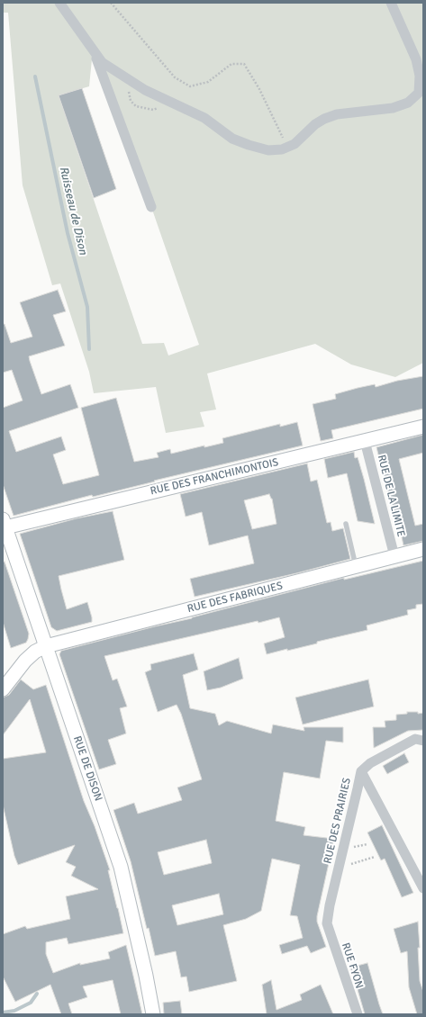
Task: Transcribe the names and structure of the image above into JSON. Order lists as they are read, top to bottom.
{
  "streets": {
    "street": [
      "RUE DES FRANCHIMONTOIS",
      "RUE DE LA LIMITE",
      "RUE DES FABRIQUES",
      "RUE DE DISON",
      "RUE DES PRAIRIES",
      "RUE FYON"
    ]
  },
  "crossings": [
    ["RUE DES FRANCHIMONTOIS", "RUE DE LA LIMITE"],
    ["RUE DES FRANCHIMONTOIS", "RUE DE DISON"],
    ["RUE DE LA LIMITE", "RUE DES FABRIQUES"],
    ["RUE DES FABRIQUES", "RUE DE DISON"],
    ["RUE DES PRAIRIES", "RUE FYON"]
  ],
  "water": ["Ruisseau de Dison"]
}
